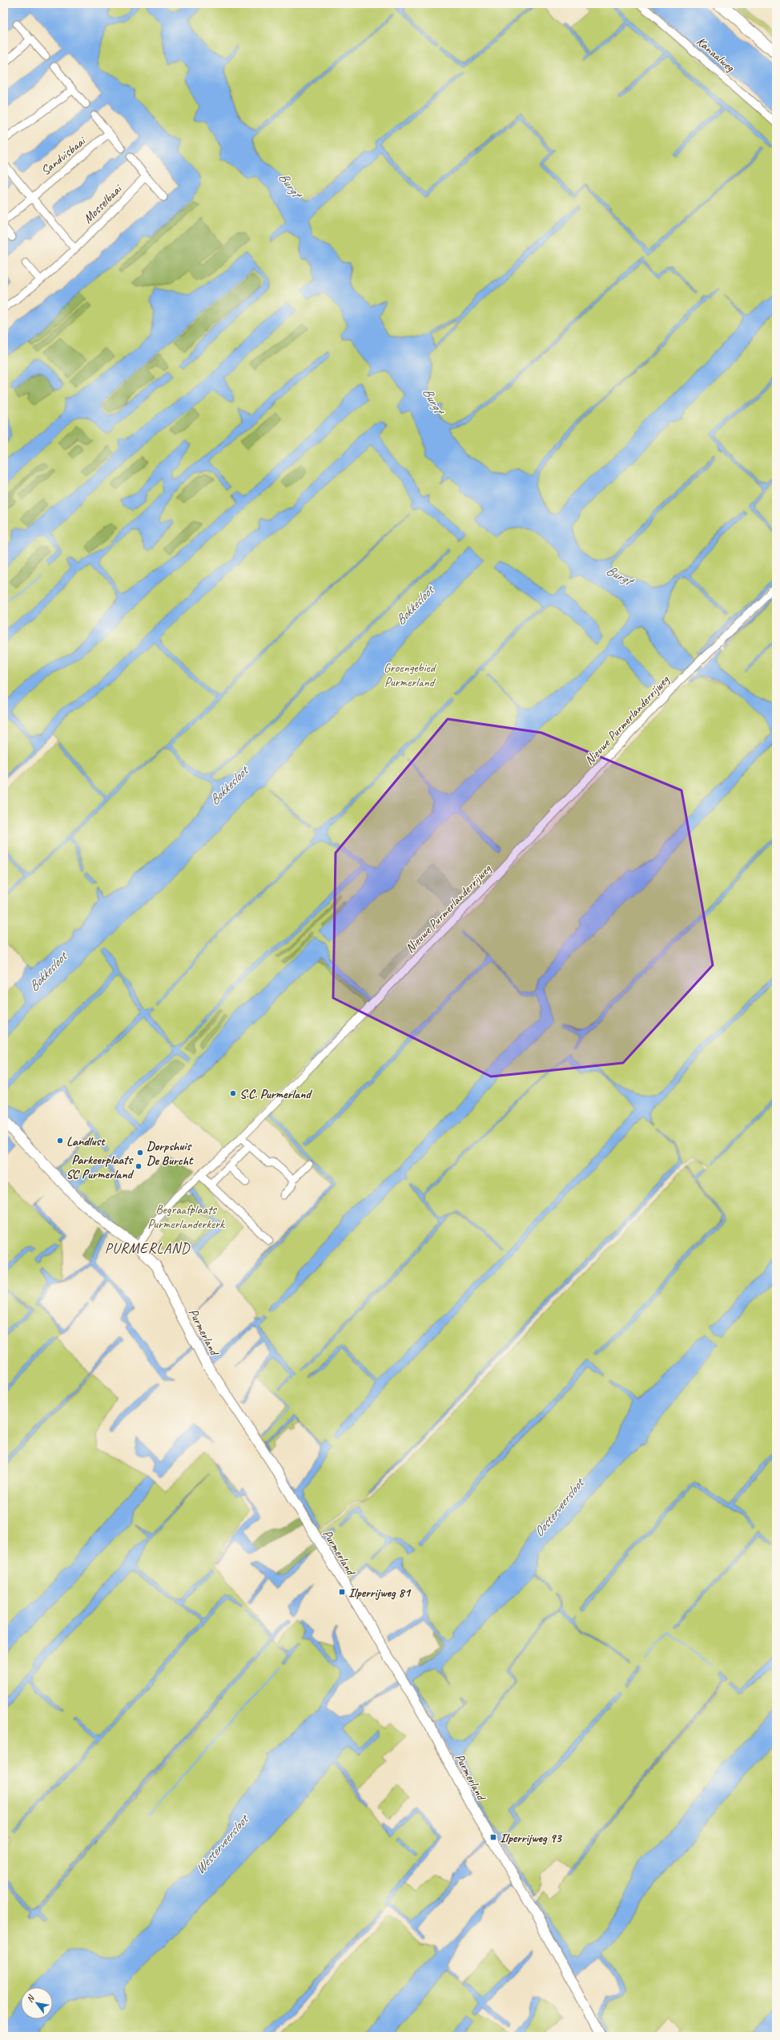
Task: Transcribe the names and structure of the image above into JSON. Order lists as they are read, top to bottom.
{
  "streets": {
    "street": [
      "Kanaalweg",
      "Sandvisbaai",
      "Mosselbaai",
      "Nieuwe Purmerlanderrijweg",
      "Purmerland"
    ]
  },
  "crossings": [
    ["Nieuwe Purmerlanderrijweg", "Purmerland"]
  ],
  "districts": ["PURMERLAND"],
  "water": [
    "Burgt",
    "Bokkesloot",
    "Oosterveersloot",
    "Westerveersloot"
  ],
  "parks": ["Groengebied Purmerland", "Begraafplaats Purmerlanderkerk"],
  "places": {
    "other": [
      "S.C. Purmerland",
      "Landlust",
      "Dorpshuis De Burcht",
      "Parkeerplaats SC Purmerland"
    ],
    "transit": ["Ilperrijweg 81", "Ilperrijweg 93"]
  },
  "north": "top left"
}
